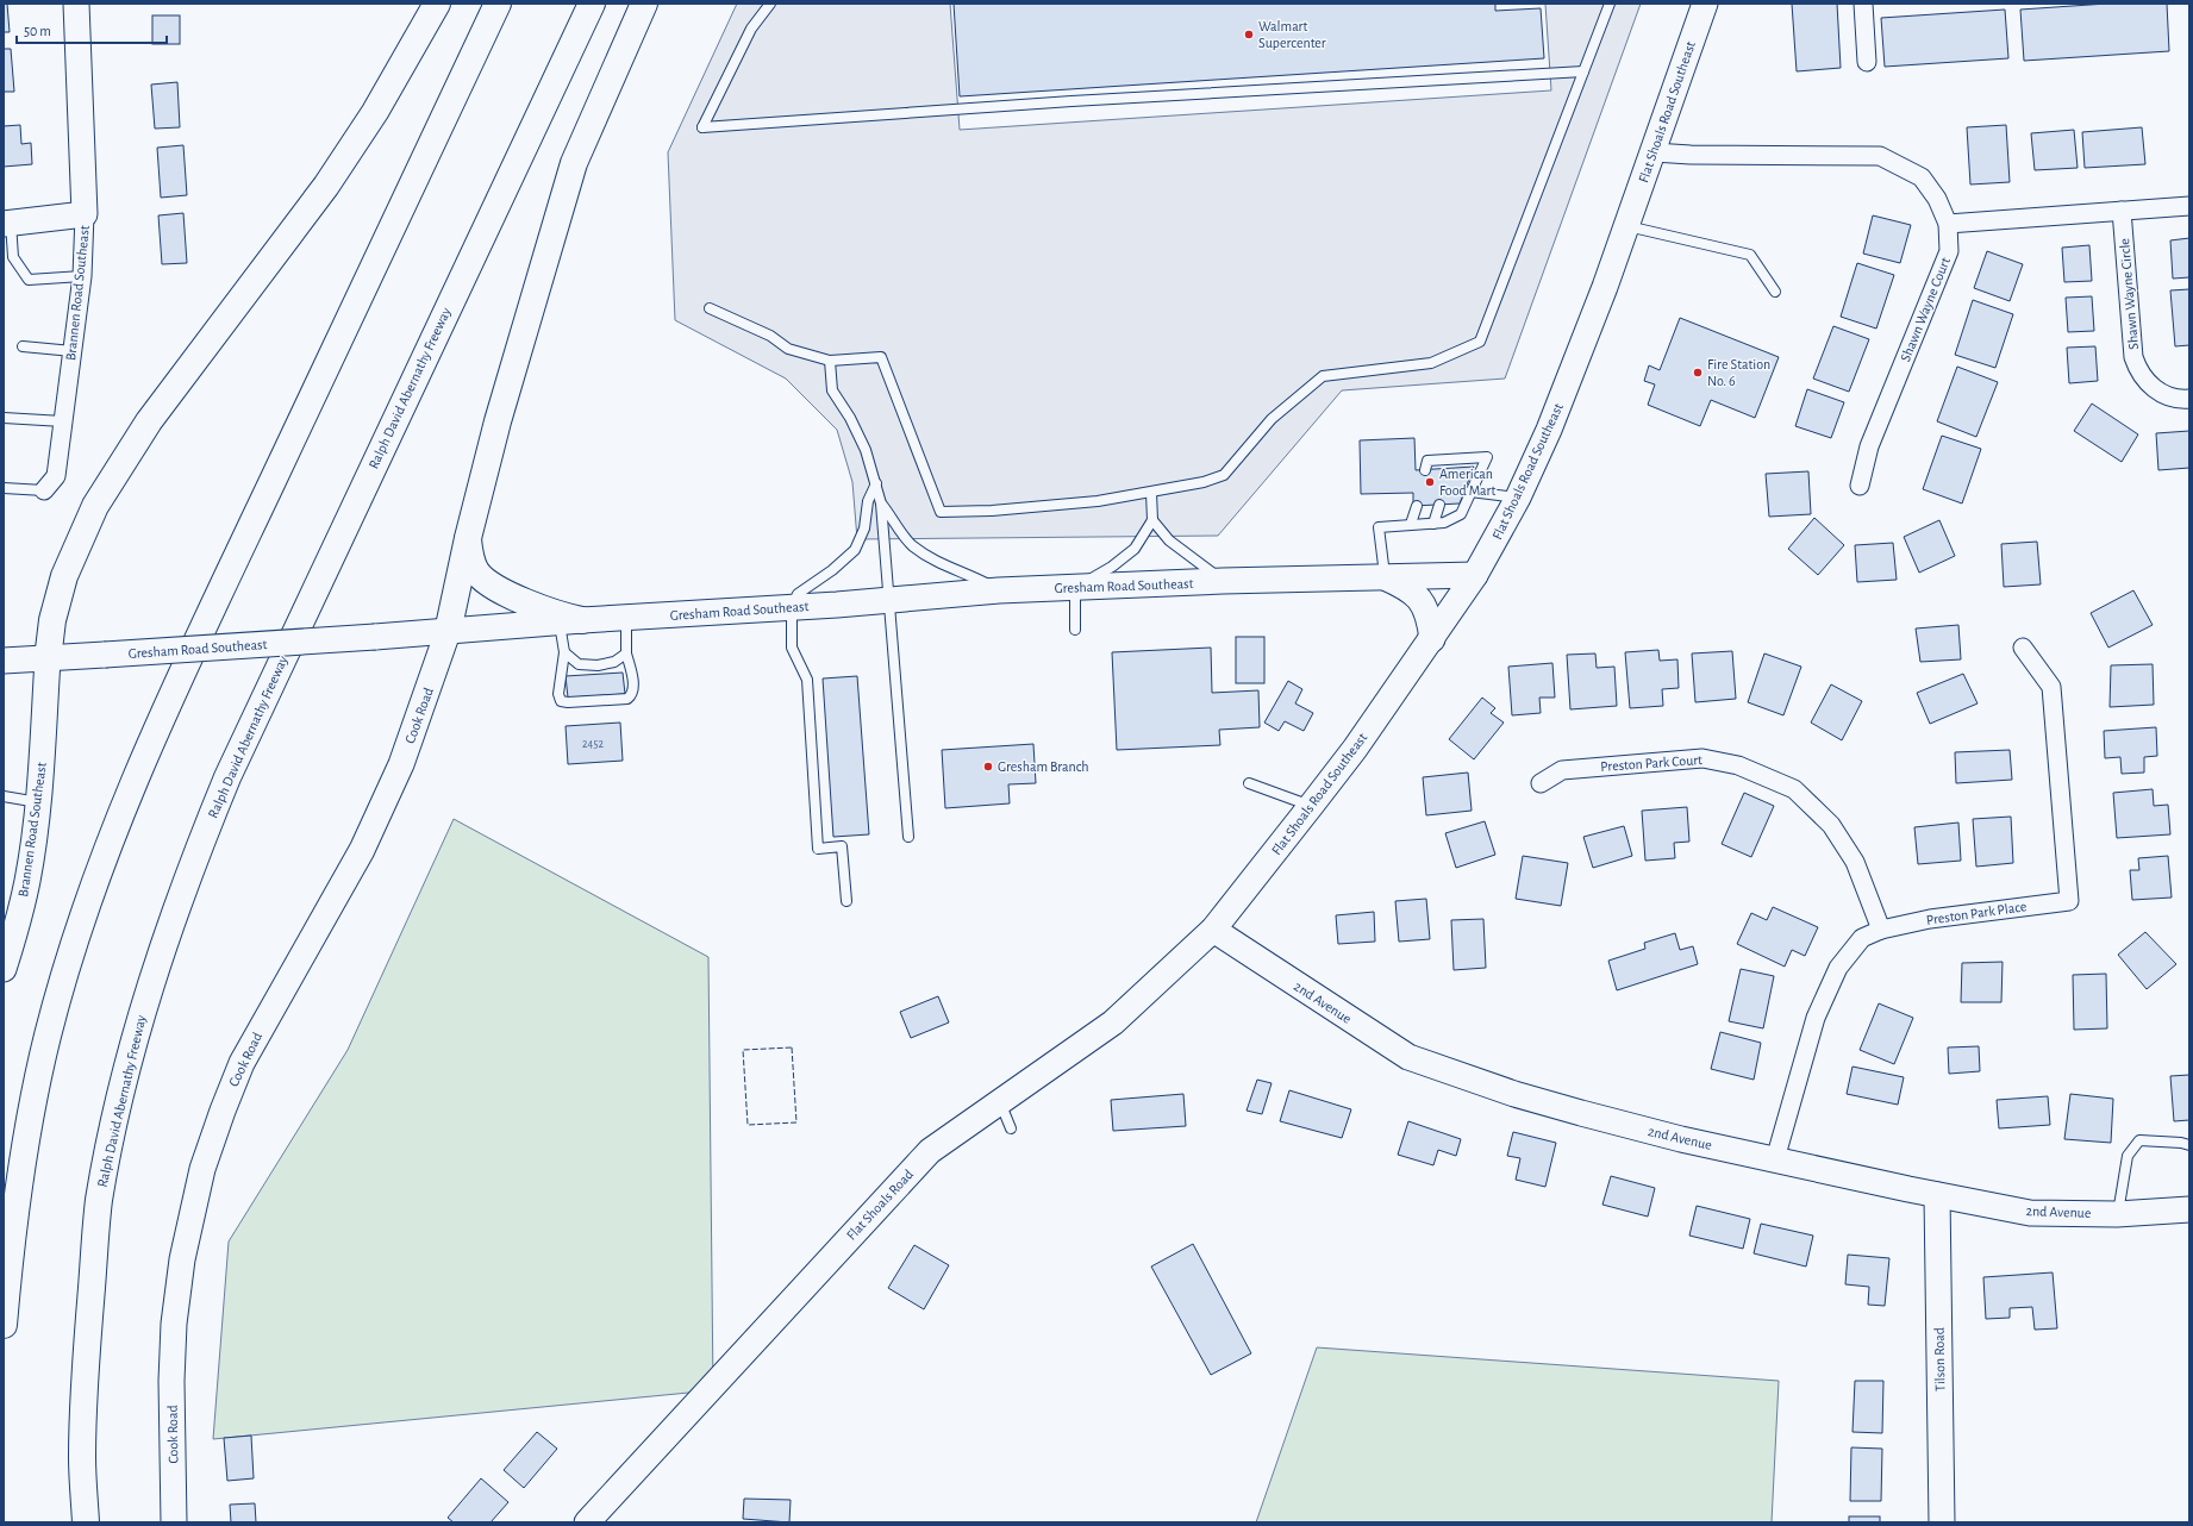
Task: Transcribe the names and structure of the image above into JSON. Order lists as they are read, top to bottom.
{
  "streets": {
    "highway": ["Ralph David Abernathy Freeway"],
    "street": [
      "Flat Shoals Road Southeast",
      "Brannen Road Southeast",
      "Shawn Wayne Circle",
      "Shawn Wayne Court",
      "Gresham Road Southeast",
      "Cook Road",
      "Preston Park Court",
      "Preston Park Place",
      "2nd Avenue",
      "Flat Shoals Road",
      "Tilson Road"
    ]
  },
  "crossings": [
    ["Flat Shoals Road Southeast", "Shawn Wayne Court"],
    ["Flat Shoals Road Southeast", "Gresham Road Southeast"],
    ["Flat Shoals Road Southeast", "2nd Avenue"],
    ["Flat Shoals Road Southeast", "Flat Shoals Road"],
    ["Brannen Road Southeast", "Gresham Road Southeast"],
    ["Gresham Road Southeast", "Cook Road"],
    ["Preston Park Court", "Preston Park Place"],
    ["Preston Park Place", "2nd Avenue"],
    ["2nd Avenue", "Flat Shoals Road"],
    ["2nd Avenue", "Tilson Road"]
  ],
  "places": [
    "Walmart Supercenter",
    "Fire Station No. 6",
    "American Food Mart",
    "Gresham Branch"
  ],
  "house_numbers": ["2452"],
  "scale_bar": "50 m"
}
